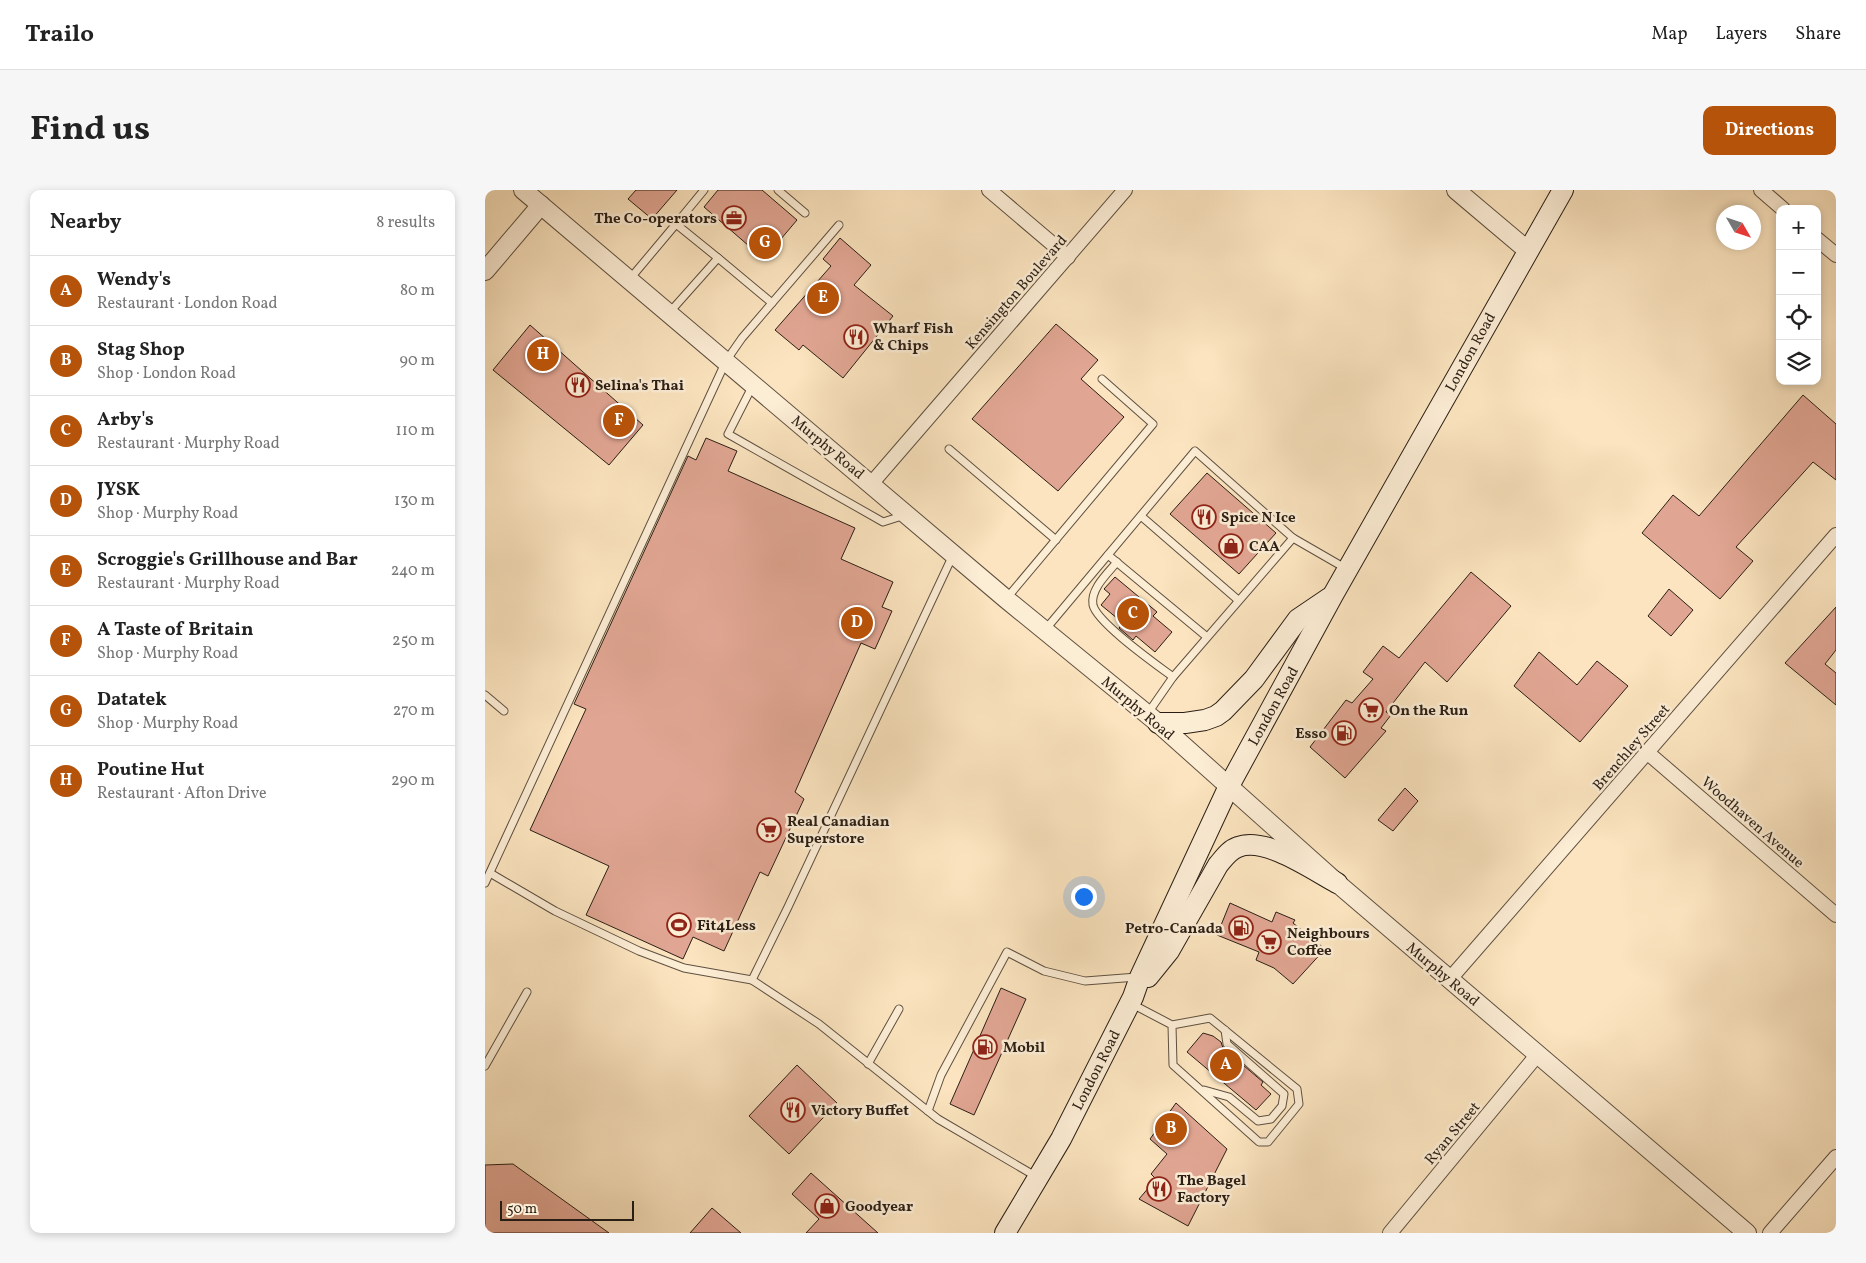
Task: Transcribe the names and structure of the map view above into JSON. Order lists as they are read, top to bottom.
{
  "streets": {
    "main road": ["London Road"],
    "street": [
      "Kensington Boulevard",
      "Murphy Road",
      "Brenchley Street",
      "Woodhaven Avenue",
      "Ryan Street"
    ]
  },
  "crossings": [
    ["Kensington Boulevard", "Murphy Road"],
    ["London Road", "Murphy Road"],
    ["Murphy Road", "Brenchley Street"],
    ["Murphy Road", "Ryan Street"],
    ["Brenchley Street", "Woodhaven Avenue"]
  ],
  "places": {
    "office": ["The Co-operators"],
    "restaurant": [
      "Wharf Fish & Chips",
      "Selina's Thai",
      "Spice N Ice",
      "Victory Buffet",
      "The Bagel Factory"
    ],
    "shop": ["CAA", "Goodyear"],
    "supermarket": ["On the Run", "Real Canadian Superstore", "Neighbours Coffee"],
    "fuel station": ["Esso", "Petro-Canada", "Mobil"],
    "sports": ["Fit4Less"]
  },
  "scale_bar": "50 m",
  "north": "bottom right",
  "page": {
    "header": "Trailo",
    "nav": ["Map", "Layers", "Share"],
    "title": "Find us",
    "buttons": "Directions",
    "heading": ["Nearby", "8 results"],
    "map_buttons": ["+", "−"],
    "pins": [
      "G",
      "E",
      "H",
      "F",
      "C",
      "D",
      "A",
      "B"
    ],
    "list": [
      {
        "mark": "A",
        "name": "Wendy's",
        "note": "Restaurant · London Road",
        "value": "80 m"
      },
      {
        "mark": "B",
        "name": "Stag Shop",
        "note": "Shop · London Road",
        "value": "90 m"
      },
      {
        "mark": "C",
        "name": "Arby's",
        "note": "Restaurant · Murphy Road",
        "value": "110 m"
      },
      {
        "mark": "D",
        "name": "JYSK",
        "note": "Shop · Murphy Road",
        "value": "130 m"
      },
      {
        "mark": "E",
        "name": "Scroggie's Grillhouse and Bar",
        "note": "Restaurant · Murphy Road",
        "value": "240 m"
      },
      {
        "mark": "F",
        "name": "A Taste of Britain",
        "note": "Shop · Murphy Road",
        "value": "250 m"
      },
      {
        "mark": "G",
        "name": "Datatek",
        "note": "Shop · Murphy Road",
        "value": "270 m"
      },
      {
        "mark": "H",
        "name": "Poutine Hut",
        "note": "Restaurant · Afton Drive",
        "value": "290 m"
      }
    ],
    "scale": "50 m"
  }
}
